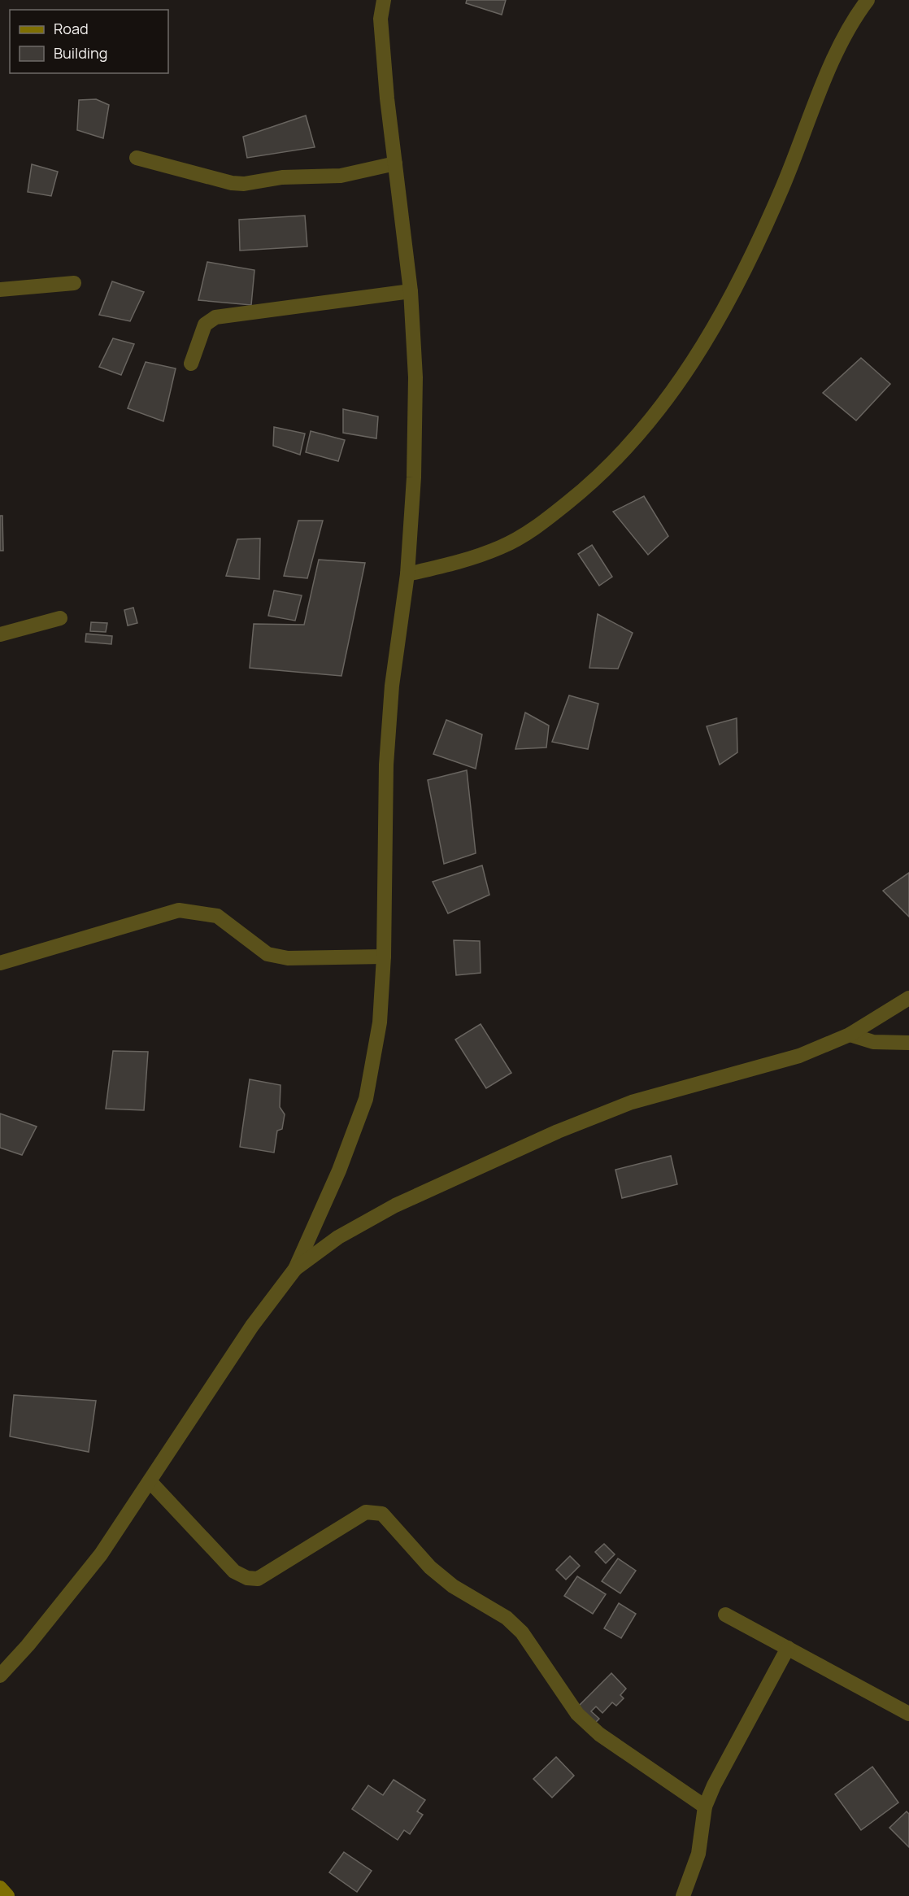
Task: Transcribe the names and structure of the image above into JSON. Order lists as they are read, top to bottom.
{
  "legend": ["Road", "Building"]
}
